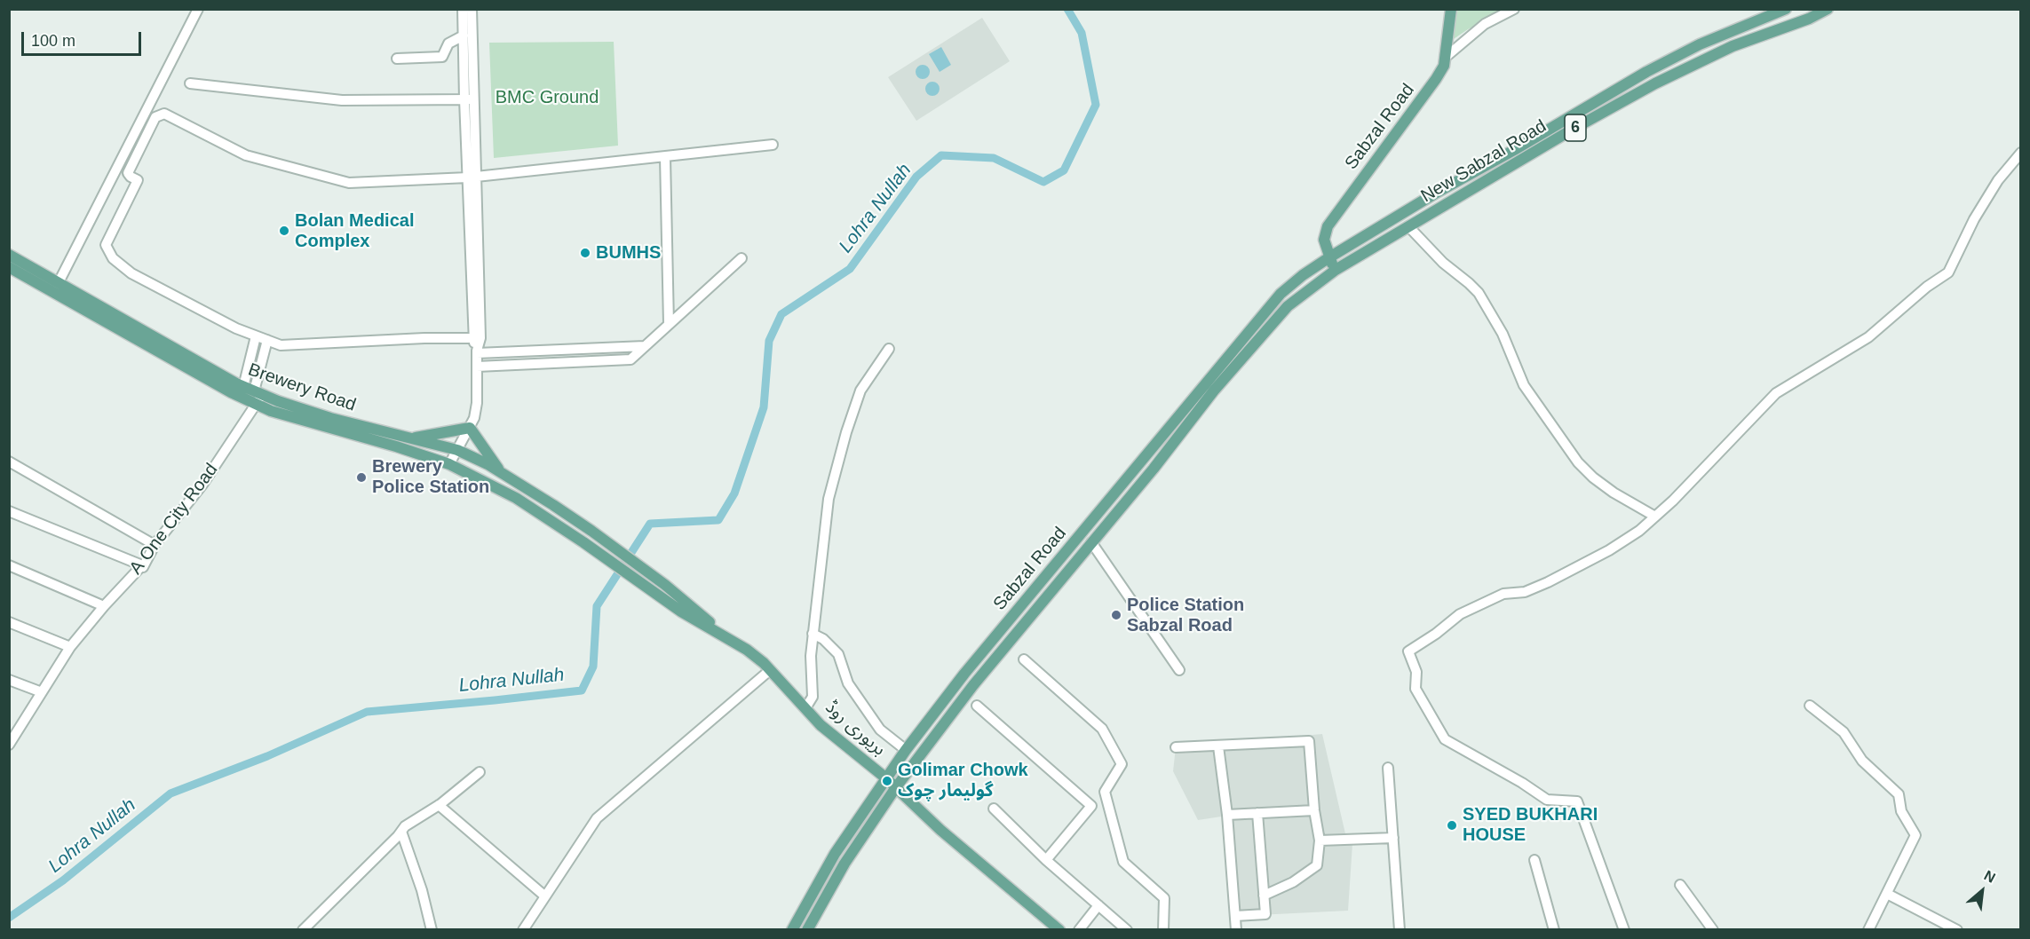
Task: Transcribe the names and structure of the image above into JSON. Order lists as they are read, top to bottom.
{
  "streets": {
    "main road": [
      "Sabzal Road",
      "6",
      "New Sabzal Road",
      "Brewery Road",
      "بریوری روڈ"
    ],
    "street": ["A One City Road"]
  },
  "crossings": [
    ["Sabzal Road", "New Sabzal Road"],
    ["Sabzal Road", "بریوری روڈ"],
    ["Brewery Road", "A One City Road"],
    ["Brewery Road", "بریوری روڈ"]
  ],
  "water": ["Lohra Nullah"],
  "parks": ["BMC Ground"],
  "places": [
    "Bolan Medical Complex",
    "BUMHS",
    "Brewery Police Station",
    "Police Station Sabzal Road",
    "Golimar Chowk گولیمار چوک",
    "SYED BUKHARI HOUSE"
  ],
  "scale_bar": "100 m",
  "north": "top right"
}
